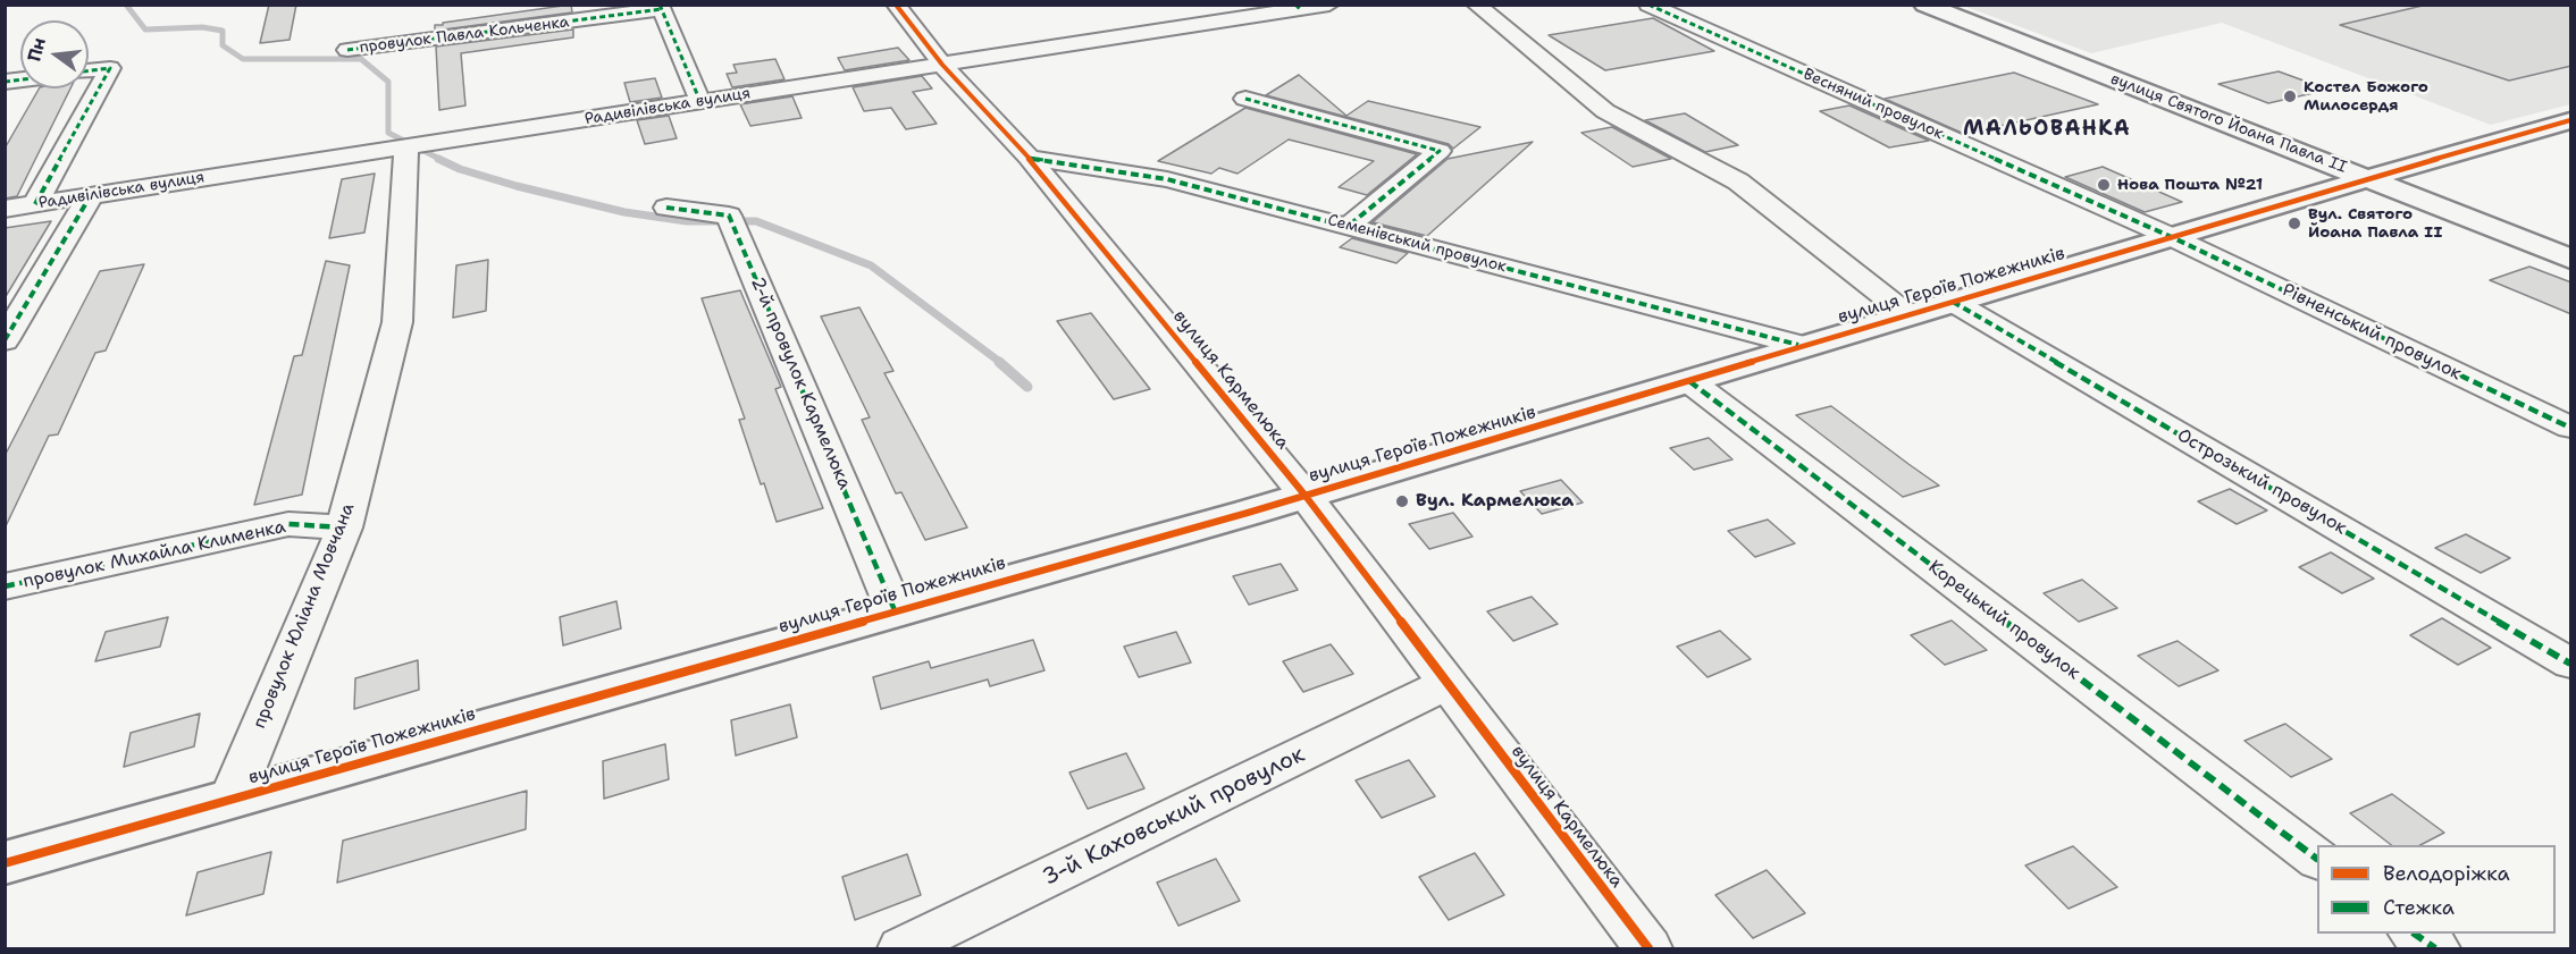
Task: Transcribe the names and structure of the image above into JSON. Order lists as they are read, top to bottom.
{
  "streets": {
    "street": [
      "провулок Павла Кольченка",
      "Весняний провулок",
      "Радивілівська вулиця",
      "вулиця Святого Йоана Павла II",
      "Семенівський провулок",
      "вулиця Героїв Пожежників",
      "Рівненський провулок",
      "вулиця Кармелюка",
      "2-й провулок Кармелюка",
      "Острозький провулок",
      "провулок Михайла Клименка",
      "провулок Юліана Мовчана",
      "Корецький провулок",
      "3-й Каховський провулок"
    ]
  },
  "crossings": [
    ["Весняний провулок", "вулиця Героїв Пожежників"],
    ["Весняний провулок", "Рівненський провулок"],
    ["Радивілівська вулиця", "вулиця Кармелюка"],
    ["Радивілівська вулиця", "провулок Юліана Мовчана"],
    ["вулиця Святого Йоана Павла II", "вулиця Героїв Пожежників"],
    ["Семенівський провулок", "вулиця Героїв Пожежників"],
    ["Семенівський провулок", "вулиця Кармелюка"],
    ["вулиця Героїв Пожежників", "Рівненський провулок"],
    ["вулиця Героїв Пожежників", "вулиця Кармелюка"],
    ["вулиця Героїв Пожежників", "2-й провулок Кармелюка"],
    ["вулиця Героїв Пожежників", "Острозький провулок"],
    ["вулиця Героїв Пожежників", "провулок Юліана Мовчана"],
    ["вулиця Героїв Пожежників", "Корецький провулок"],
    ["вулиця Кармелюка", "3-й Каховський провулок"],
    ["провулок Михайла Клименка", "провулок Юліана Мовчана"]
  ],
  "districts": ["МАЛЬОВАНКА"],
  "places": [
    "Костел Божого Милосердя",
    "Нова Пошта №21",
    "Вул. Святого Йоана Павла ІІ",
    "Вул. Кармелюка"
  ],
  "legend": ["Велодоріжка", "Стежка"],
  "north": "left"
}
